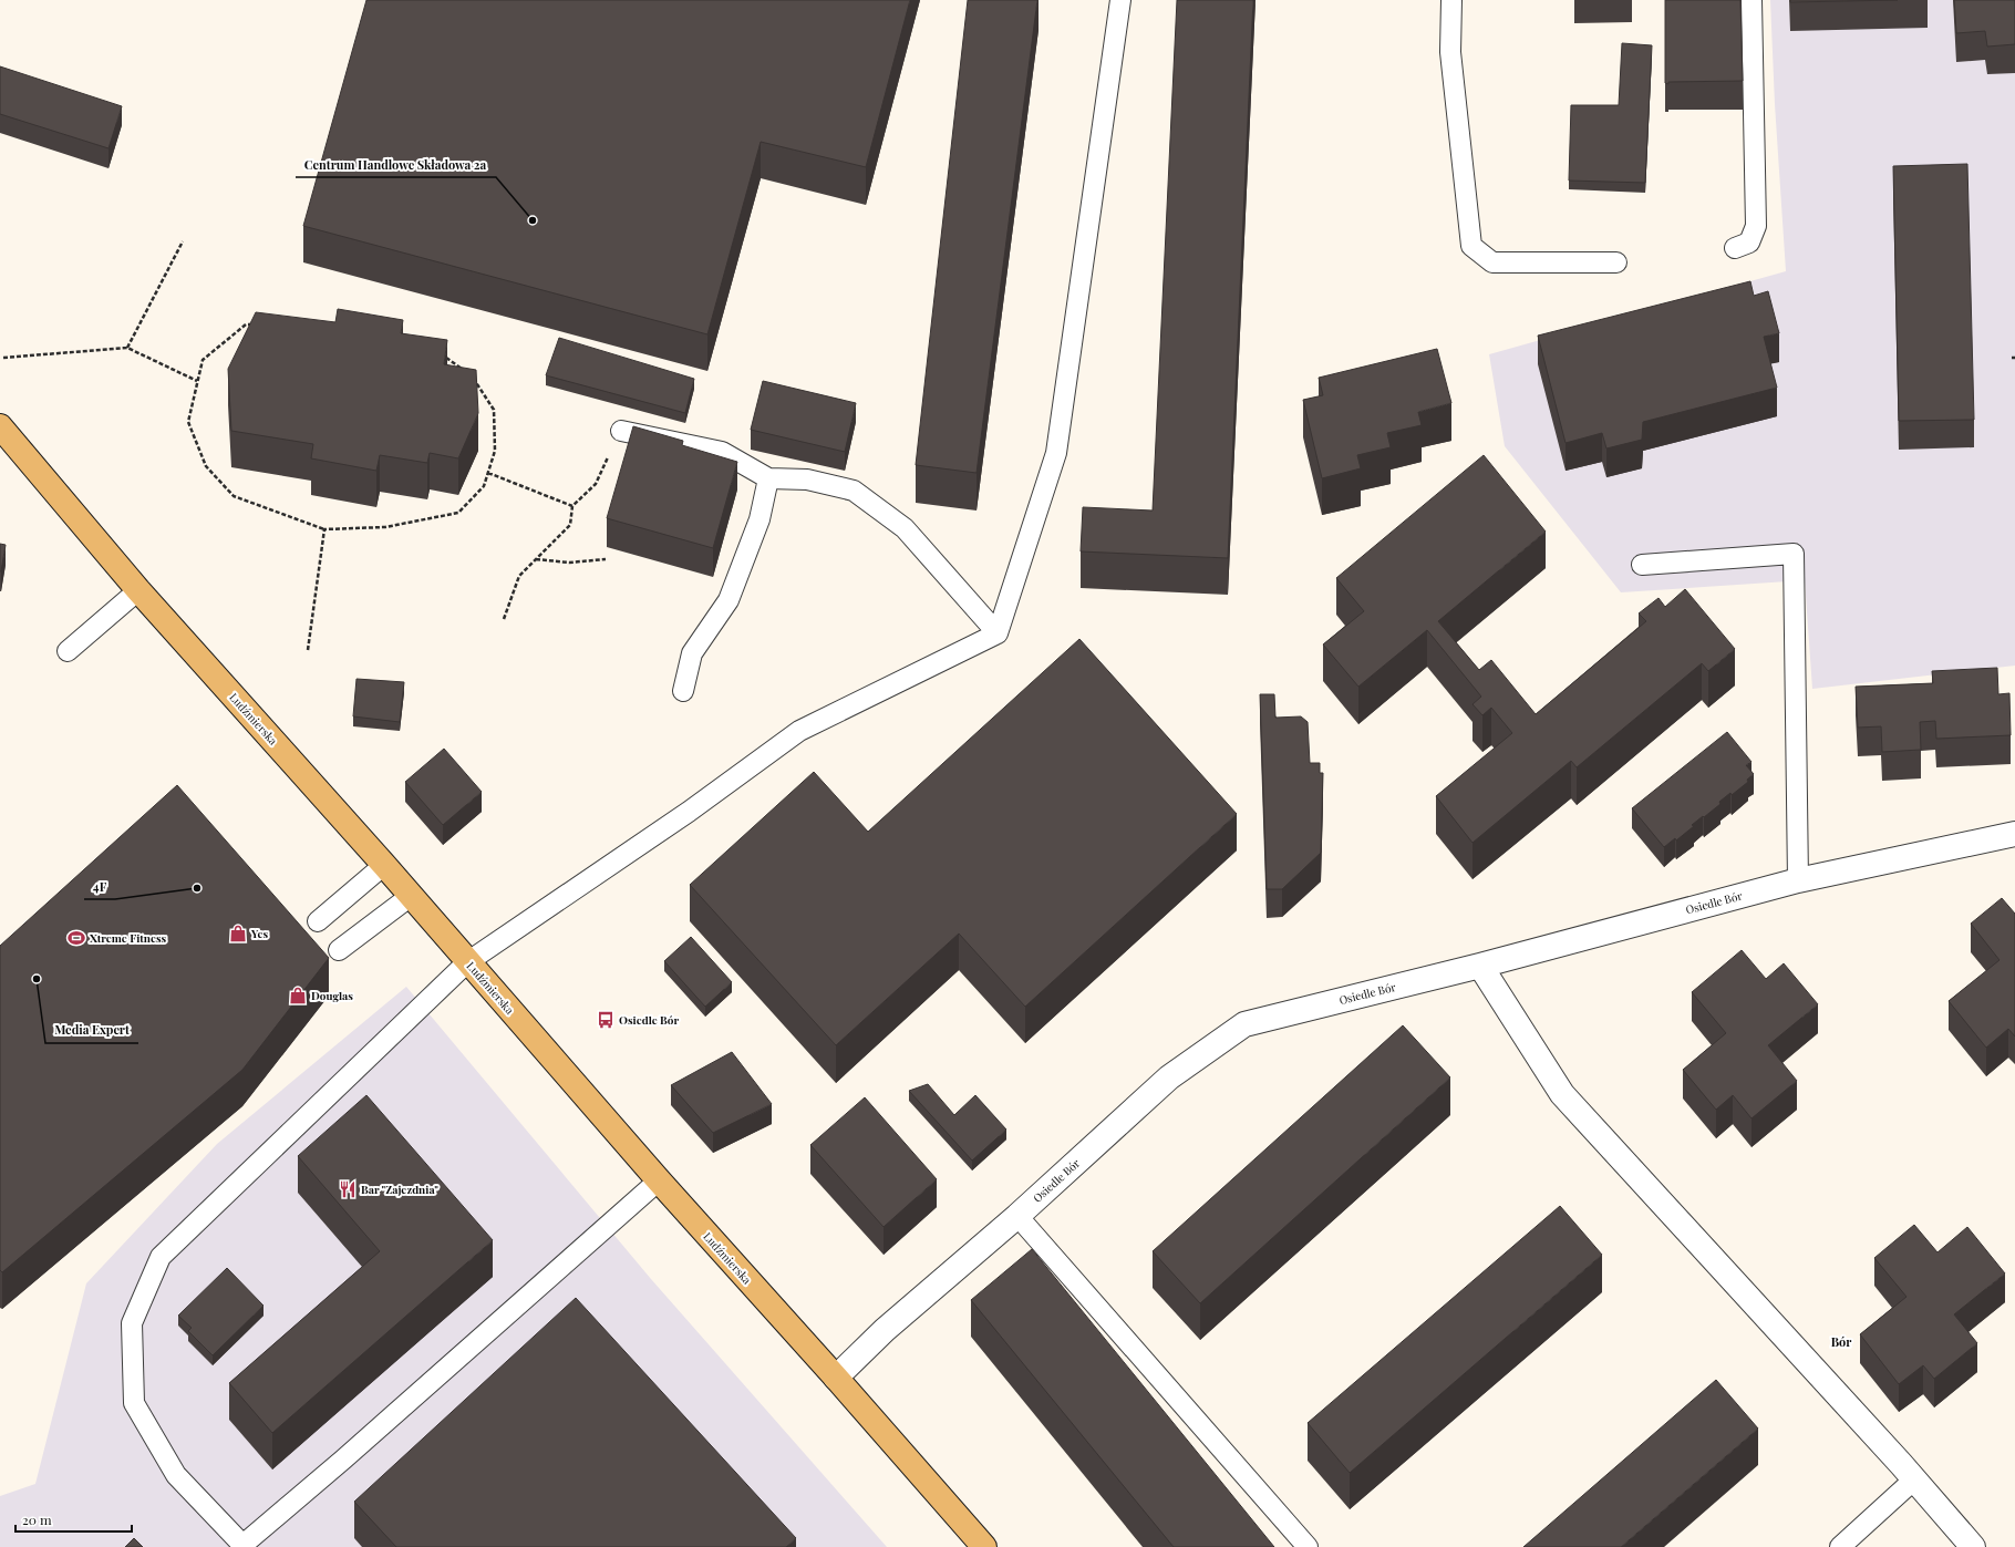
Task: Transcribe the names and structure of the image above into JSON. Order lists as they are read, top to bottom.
{
  "streets": {
    "main road": ["Ludźmierska"],
    "street": ["Osiedle Bór"]
  },
  "crossings": [
    ["Ludźmierska", "Osiedle Bór"]
  ],
  "districts": ["Bór"],
  "places": {
    "other": ["Centrum Handlowe Składowa 2a", "4F", "Media Expert"],
    "shop": ["Yes", "Douglas"],
    "sports": ["Xtreme Fitness"],
    "bus stop": ["Osiedle Bór"],
    "restaurant": ["Bar \"Zajezdnia\""]
  },
  "scale_bar": "20 m"
}
